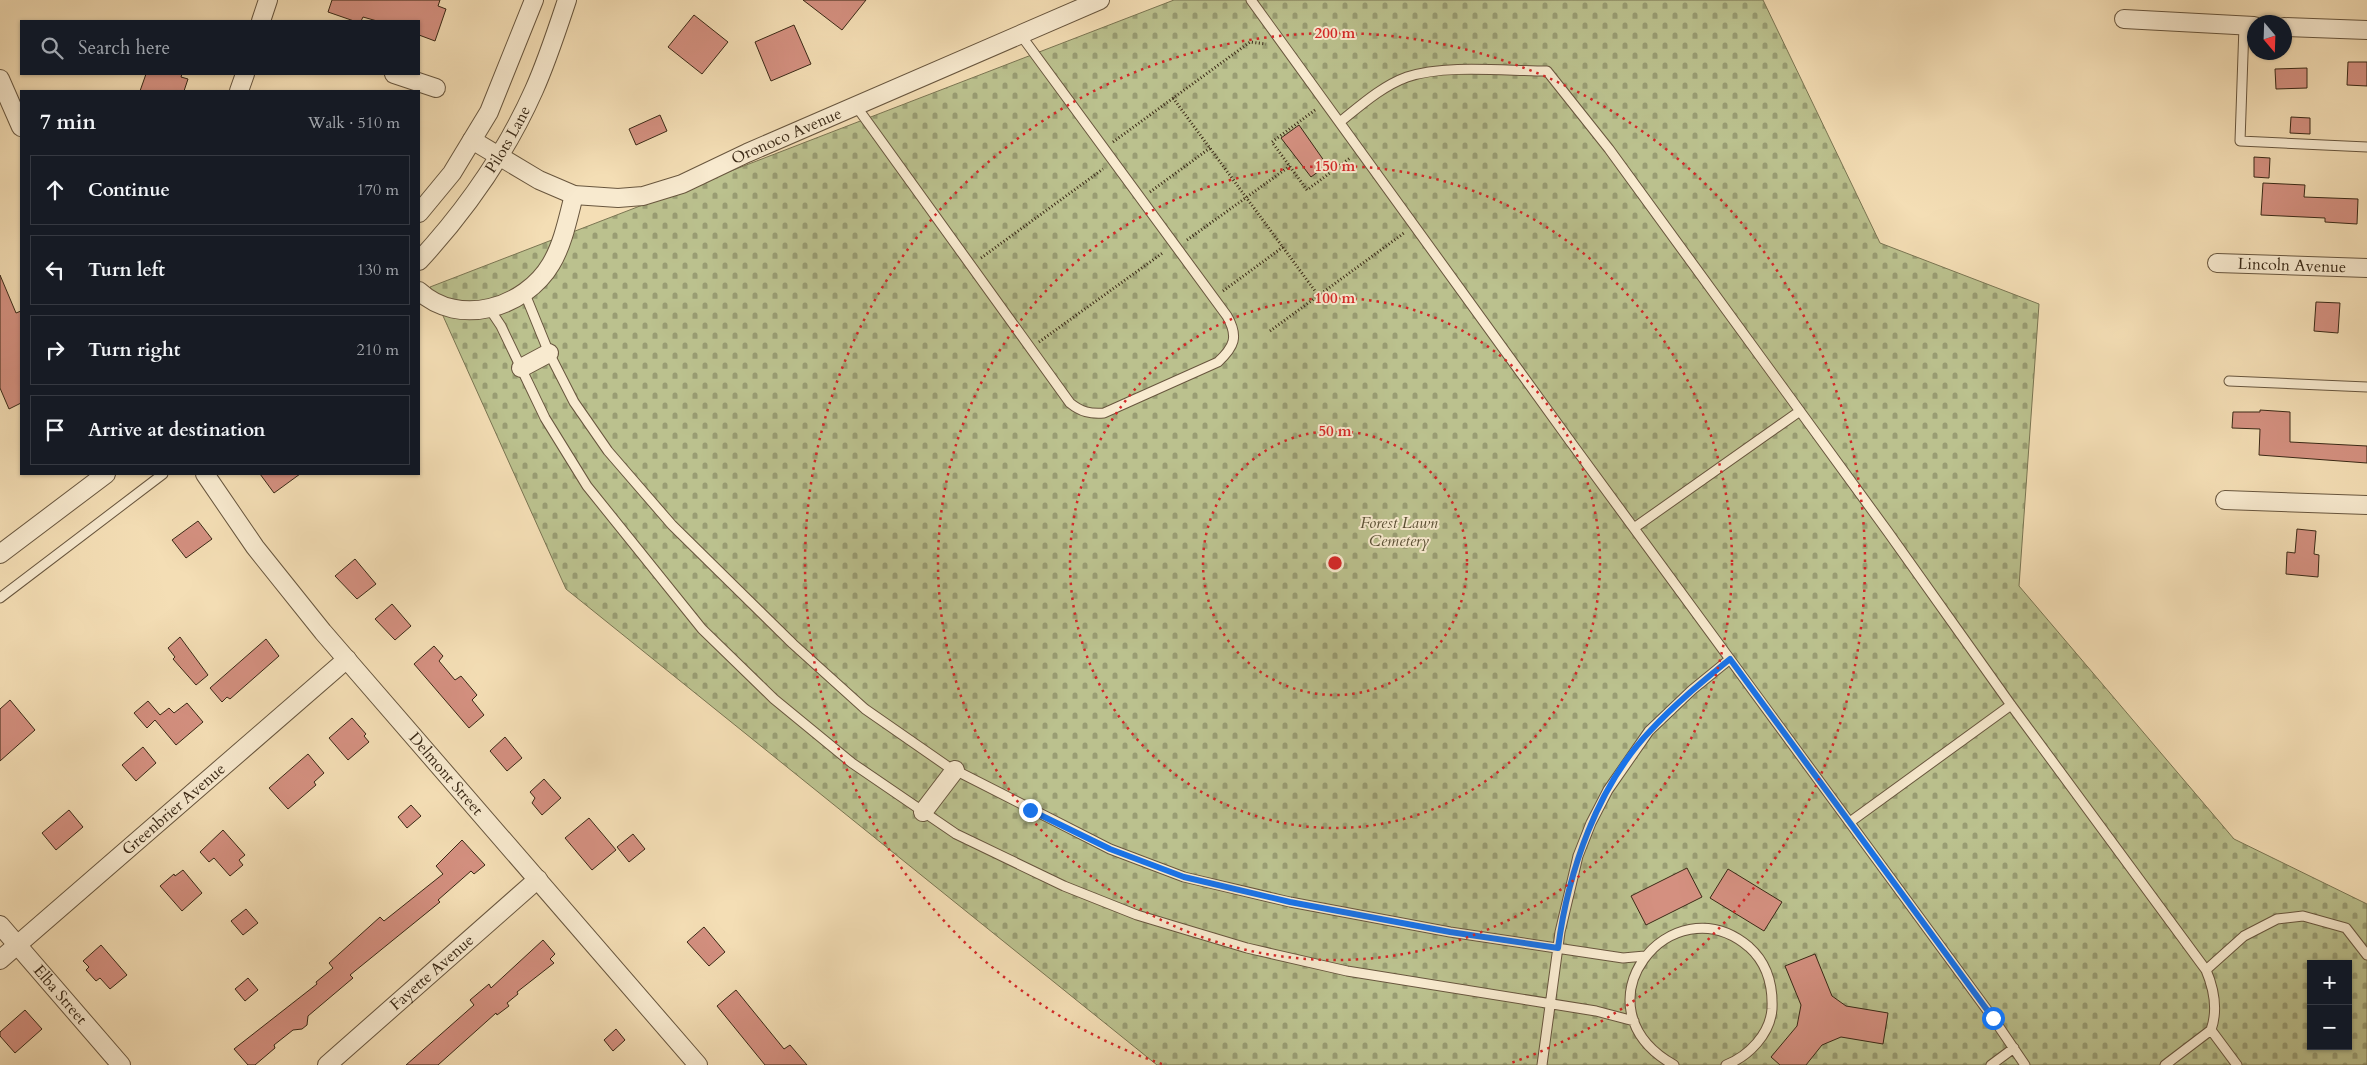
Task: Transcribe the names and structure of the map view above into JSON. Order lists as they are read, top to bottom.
{
  "streets": {
    "street": [
      "Oronoco Avenue",
      "Pilots Lane",
      "Lincoln Avenue",
      "Delmont Street",
      "Greenbrier Avenue",
      "Fayette Avenue",
      "Elba Street"
    ]
  },
  "crossings": [
    ["Oronoco Avenue", "Pilots Lane"],
    ["Delmont Street", "Greenbrier Avenue"],
    ["Delmont Street", "Fayette Avenue"],
    ["Greenbrier Avenue", "Elba Street"]
  ],
  "parks": ["Forest Lawn Cemetery"],
  "north": "bottom",
  "page": {
    "search": "Search here",
    "heading": ["7 min", "Walk · 510 m"],
    "list": [
      ["Continue", "170 m"],
      ["Turn left", "130 m"],
      ["Turn right", "210 m"],
      "Arrive at destination"
    ],
    "map_buttons": ["+", "−"]
  },
  "rings": [
    "200 m",
    "150 m",
    "100 m",
    "50 m"
  ]
}
